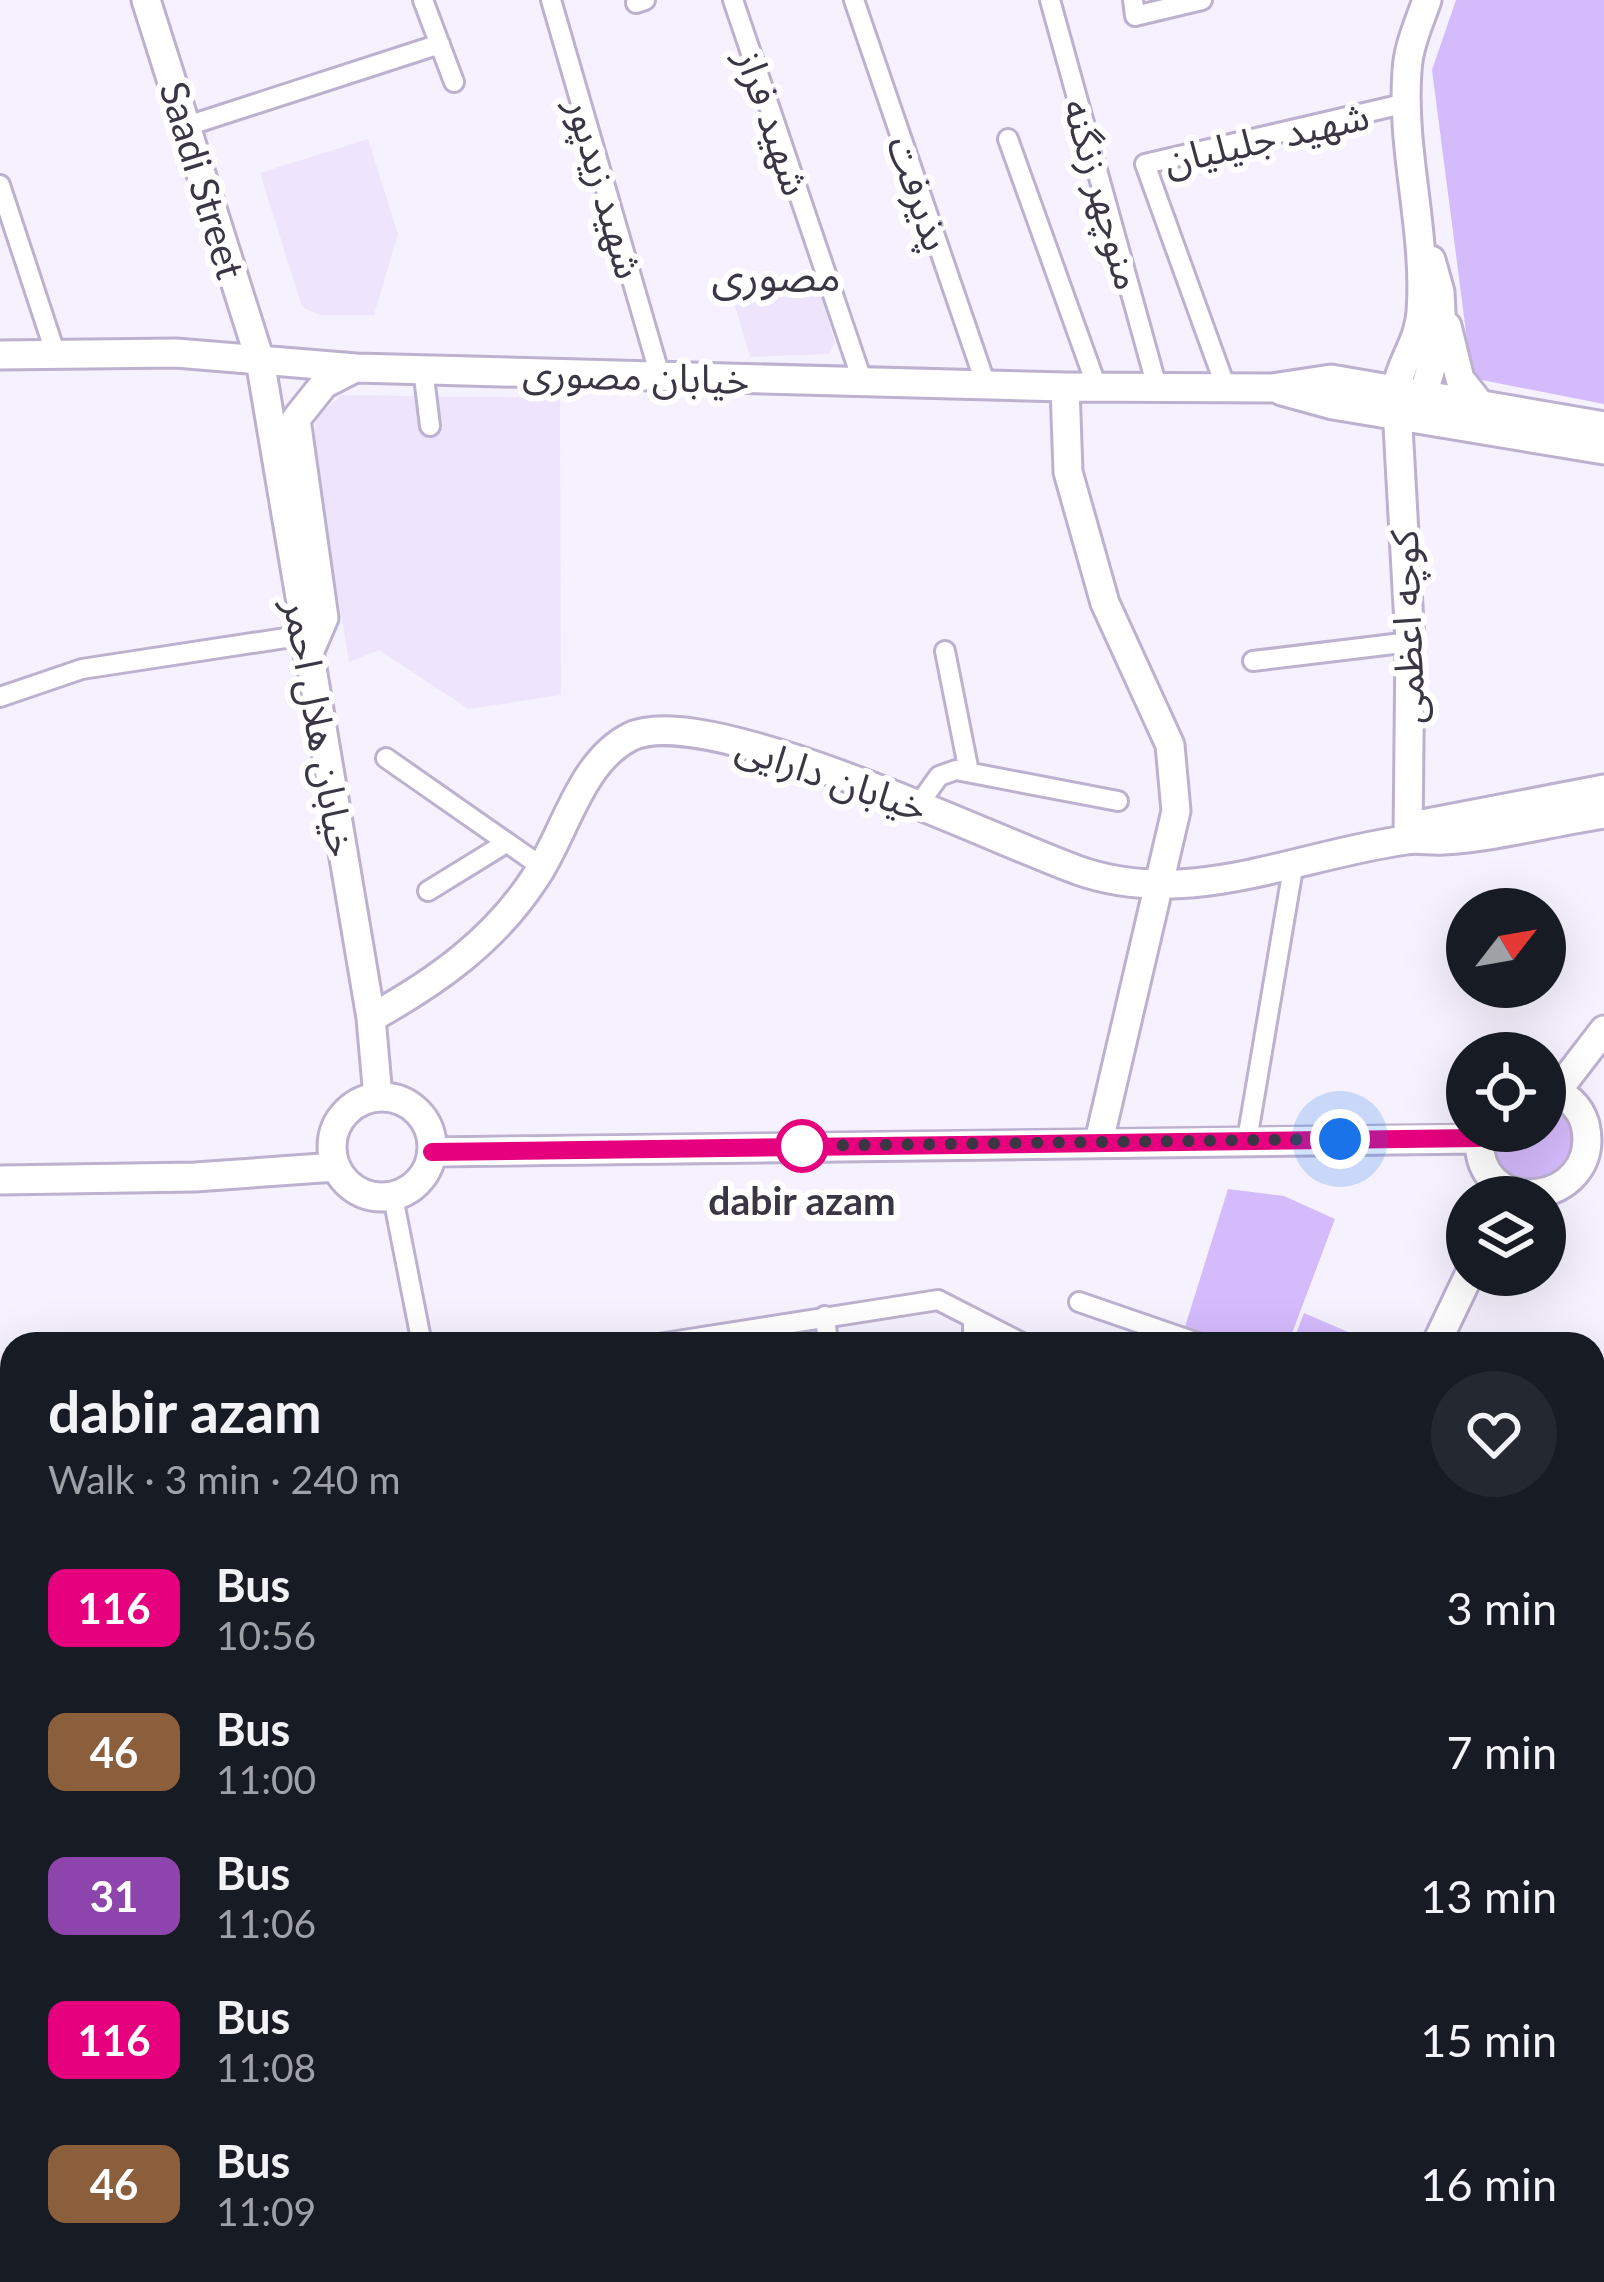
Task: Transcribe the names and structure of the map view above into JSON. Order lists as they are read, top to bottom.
{
  "streets": {
    "main road": [
      "Saadi Street",
      "خیابان مصوری",
      "کوچه اعظمی",
      "خیابان هلال احمر",
      "خیابان دارایی"
    ],
    "street": [
      "شهید فراز",
      "شهید جلیلیان",
      "شهید زیدپور",
      "پذیرفت",
      "منوچهر زنگنه"
    ]
  },
  "crossings": [
    ["شهید فراز", "خیابان مصوری"],
    ["شهید جلیلیان", "خیابان مصوری"],
    ["Saadi Street", "خیابان مصوری"],
    ["Saadi Street", "خیابان هلال احمر"],
    ["شهید زیدپور", "خیابان مصوری"],
    ["پذیرفت", "خیابان مصوری"],
    ["منوچهر زنگنه", "خیابان مصوری"],
    ["خیابان مصوری", "کوچه اعظمی"],
    ["خیابان مصوری", "خیابان هلال احمر"],
    ["کوچه اعظمی", "خیابان دارایی"],
    ["خیابان هلال احمر", "خیابان دارایی"]
  ],
  "districts": ["مصوری"],
  "places": ["dabir azam"],
  "lines": ["bus line 116"],
  "north": "top right",
  "page": {
    "heading": ["dabir azam", "Walk · 3 min · 240 m"],
    "list": [
      {
        "mark": "116",
        "name": "Bus",
        "note": "10:56",
        "value": "3 min"
      },
      {
        "mark": "46",
        "name": "Bus",
        "note": "11:00",
        "value": "7 min"
      },
      {
        "mark": "31",
        "name": "Bus",
        "note": "11:06",
        "value": "13 min"
      },
      {
        "mark": "116",
        "name": "Bus",
        "note": "11:08",
        "value": "15 min"
      },
      {
        "mark": "46",
        "name": "Bus",
        "note": "11:09",
        "value": "16 min"
      }
    ]
  }
}
